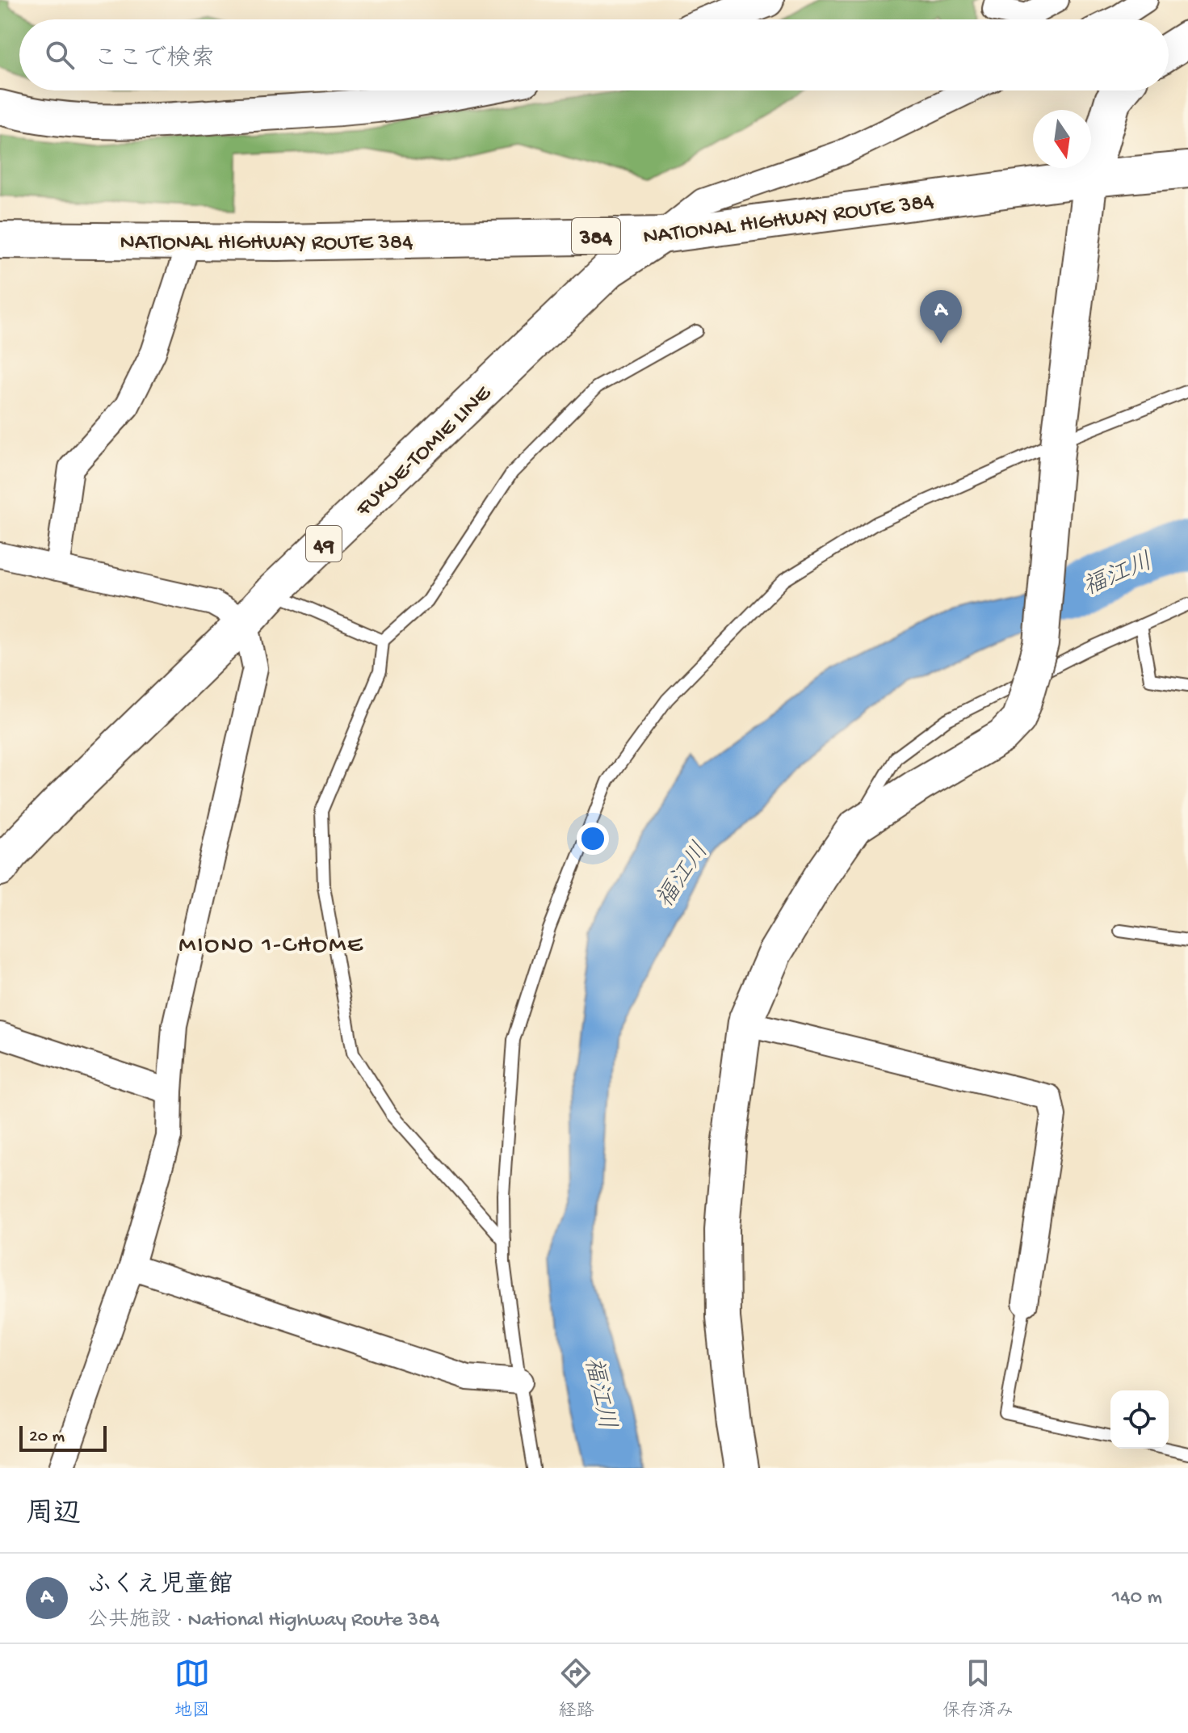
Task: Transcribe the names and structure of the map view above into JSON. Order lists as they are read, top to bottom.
{
  "streets": {
    "main road": [
      "NATIONAL HIGHWAY ROUTE 384",
      "384",
      "FUKUE-TOMIE LINE",
      "49"
    ]
  },
  "crossings": [
    ["NATIONAL HIGHWAY ROUTE 384", "FUKUE-TOMIE LINE"]
  ],
  "districts": ["MIONO 1-CHOME"],
  "water": ["福江川"],
  "scale_bar": "20 m",
  "north": "bottom",
  "page": {
    "search": "ここで検索",
    "pins": "A",
    "scale": "20 m",
    "heading": "周辺",
    "list": [
      {
        "mark": "A",
        "name": "ふくえ児童館",
        "note": "公共施設 · National Highway Route 384",
        "value": "140 m"
      }
    ],
    "nav": ["地図", "経路", "保存済み"]
  }
}
